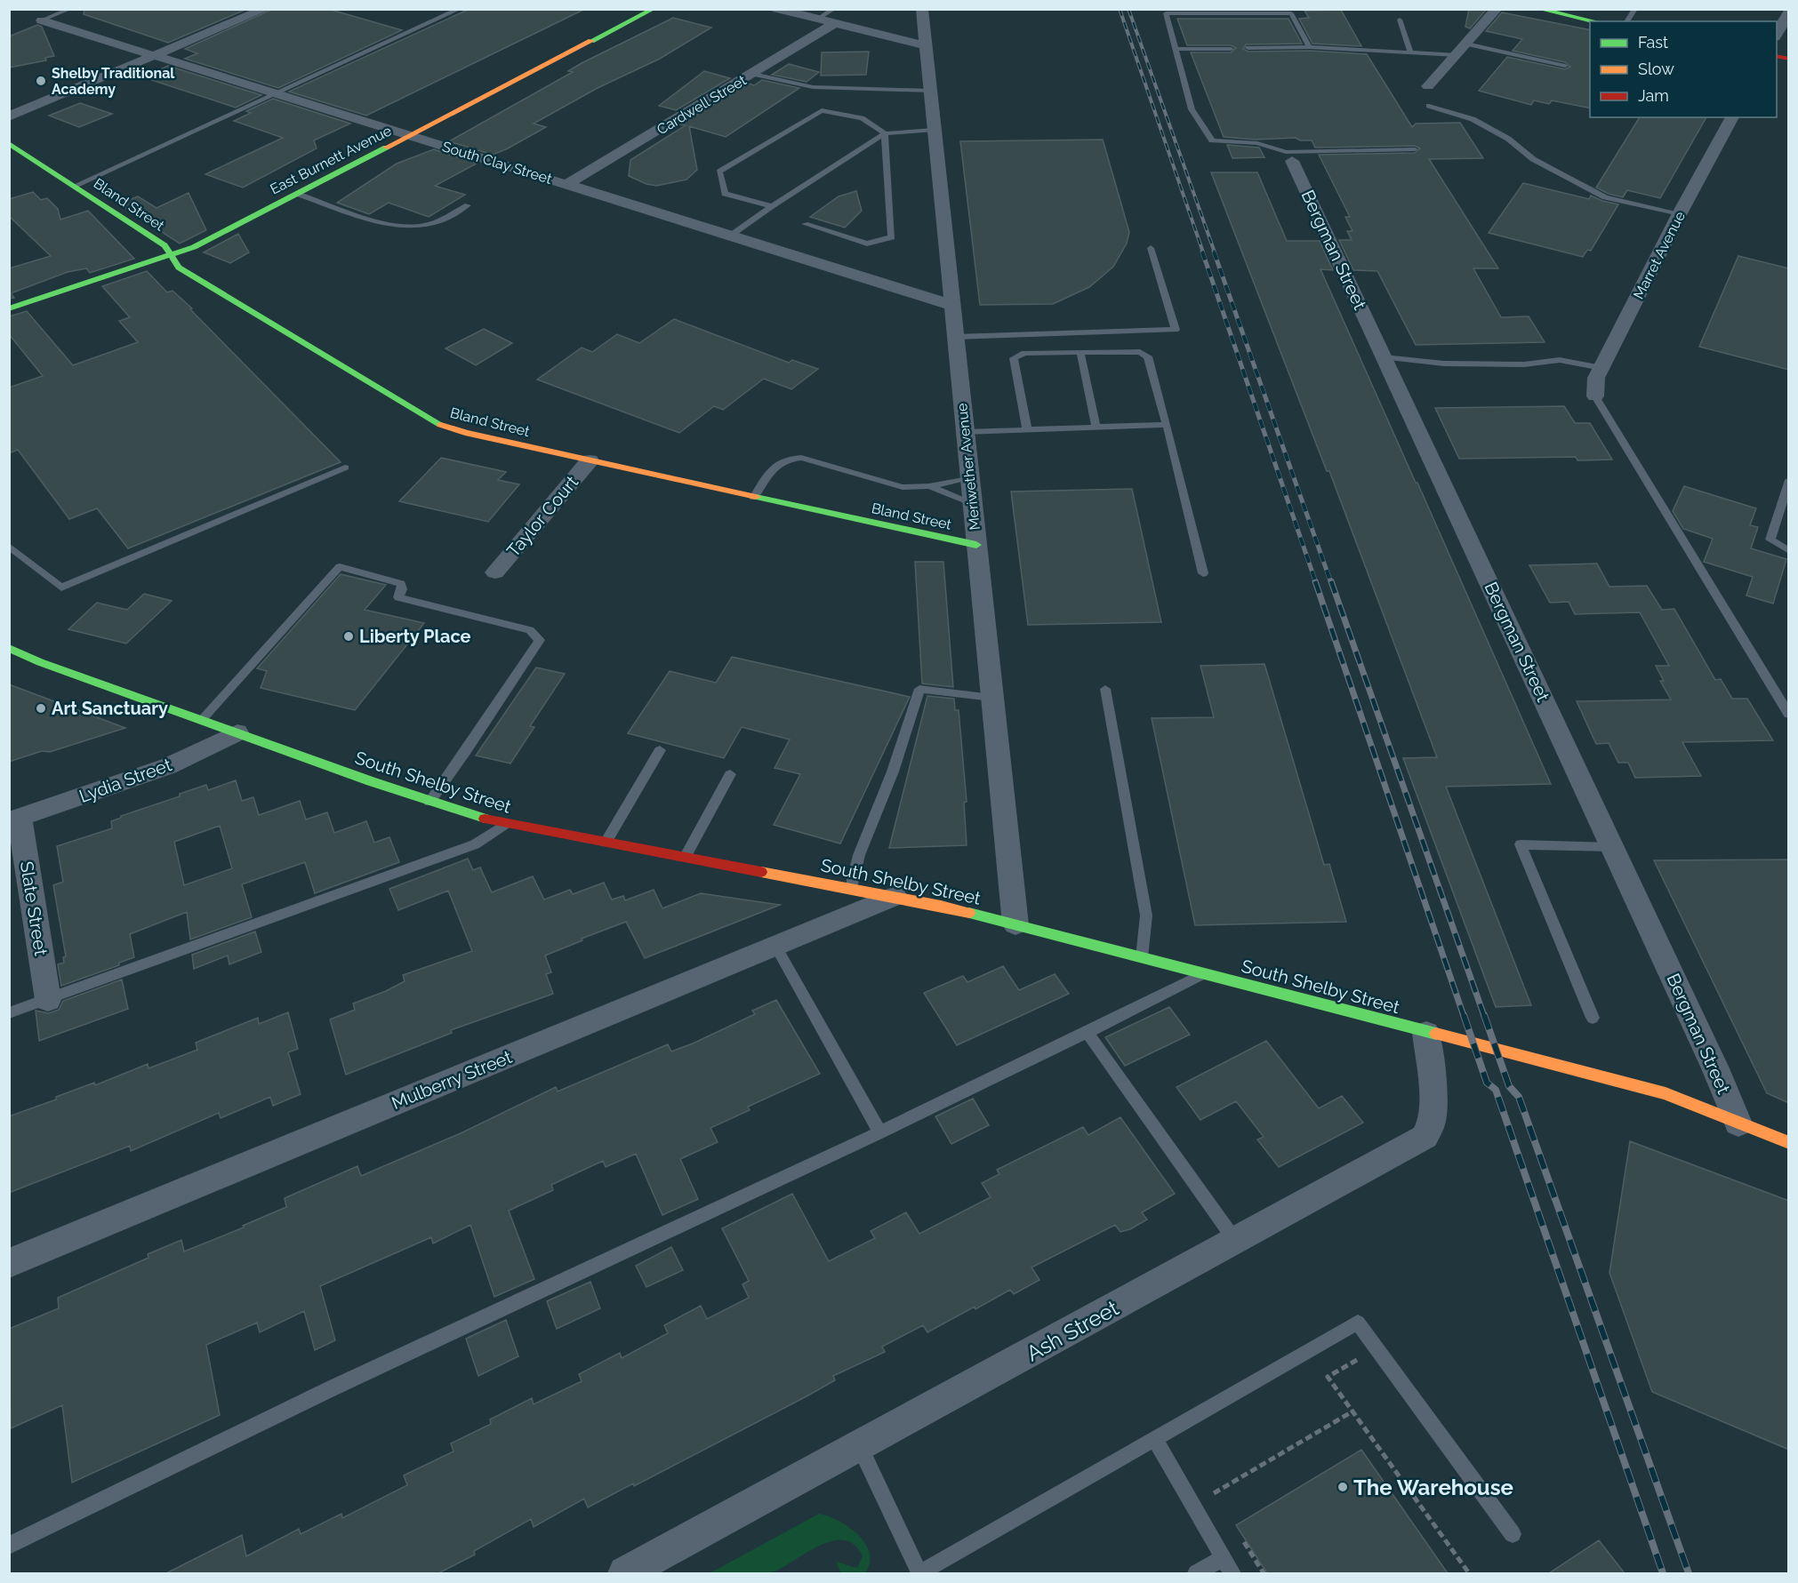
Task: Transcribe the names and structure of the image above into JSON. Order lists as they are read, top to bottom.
{
  "streets": {
    "street": [
      "Cardwell Street",
      "East Burnett Avenue",
      "South Clay Street",
      "Bland Street",
      "Bergman Street",
      "Marret Avenue",
      "Meriwether Avenue",
      "Taylor Court",
      "Lydia Street",
      "South Shelby Street",
      "Slate Street",
      "Mulberry Street",
      "Ash Street"
    ]
  },
  "crossings": [
    ["Cardwell Street", "South Clay Street"],
    ["East Burnett Avenue", "South Clay Street"],
    ["East Burnett Avenue", "Bland Street"],
    ["South Clay Street", "Meriwether Avenue"],
    ["Bland Street", "Meriwether Avenue"],
    ["Bland Street", "Taylor Court"],
    ["Bergman Street", "South Shelby Street"],
    ["Meriwether Avenue", "South Shelby Street"],
    ["Lydia Street", "South Shelby Street"],
    ["Lydia Street", "Slate Street"],
    ["South Shelby Street", "Mulberry Street"],
    ["South Shelby Street", "Ash Street"]
  ],
  "places": [
    "Shelby Traditional Academy",
    "Liberty Place",
    "Art Sanctuary",
    "The Warehouse"
  ],
  "legend": ["Fast", "Slow", "Jam"]
}
